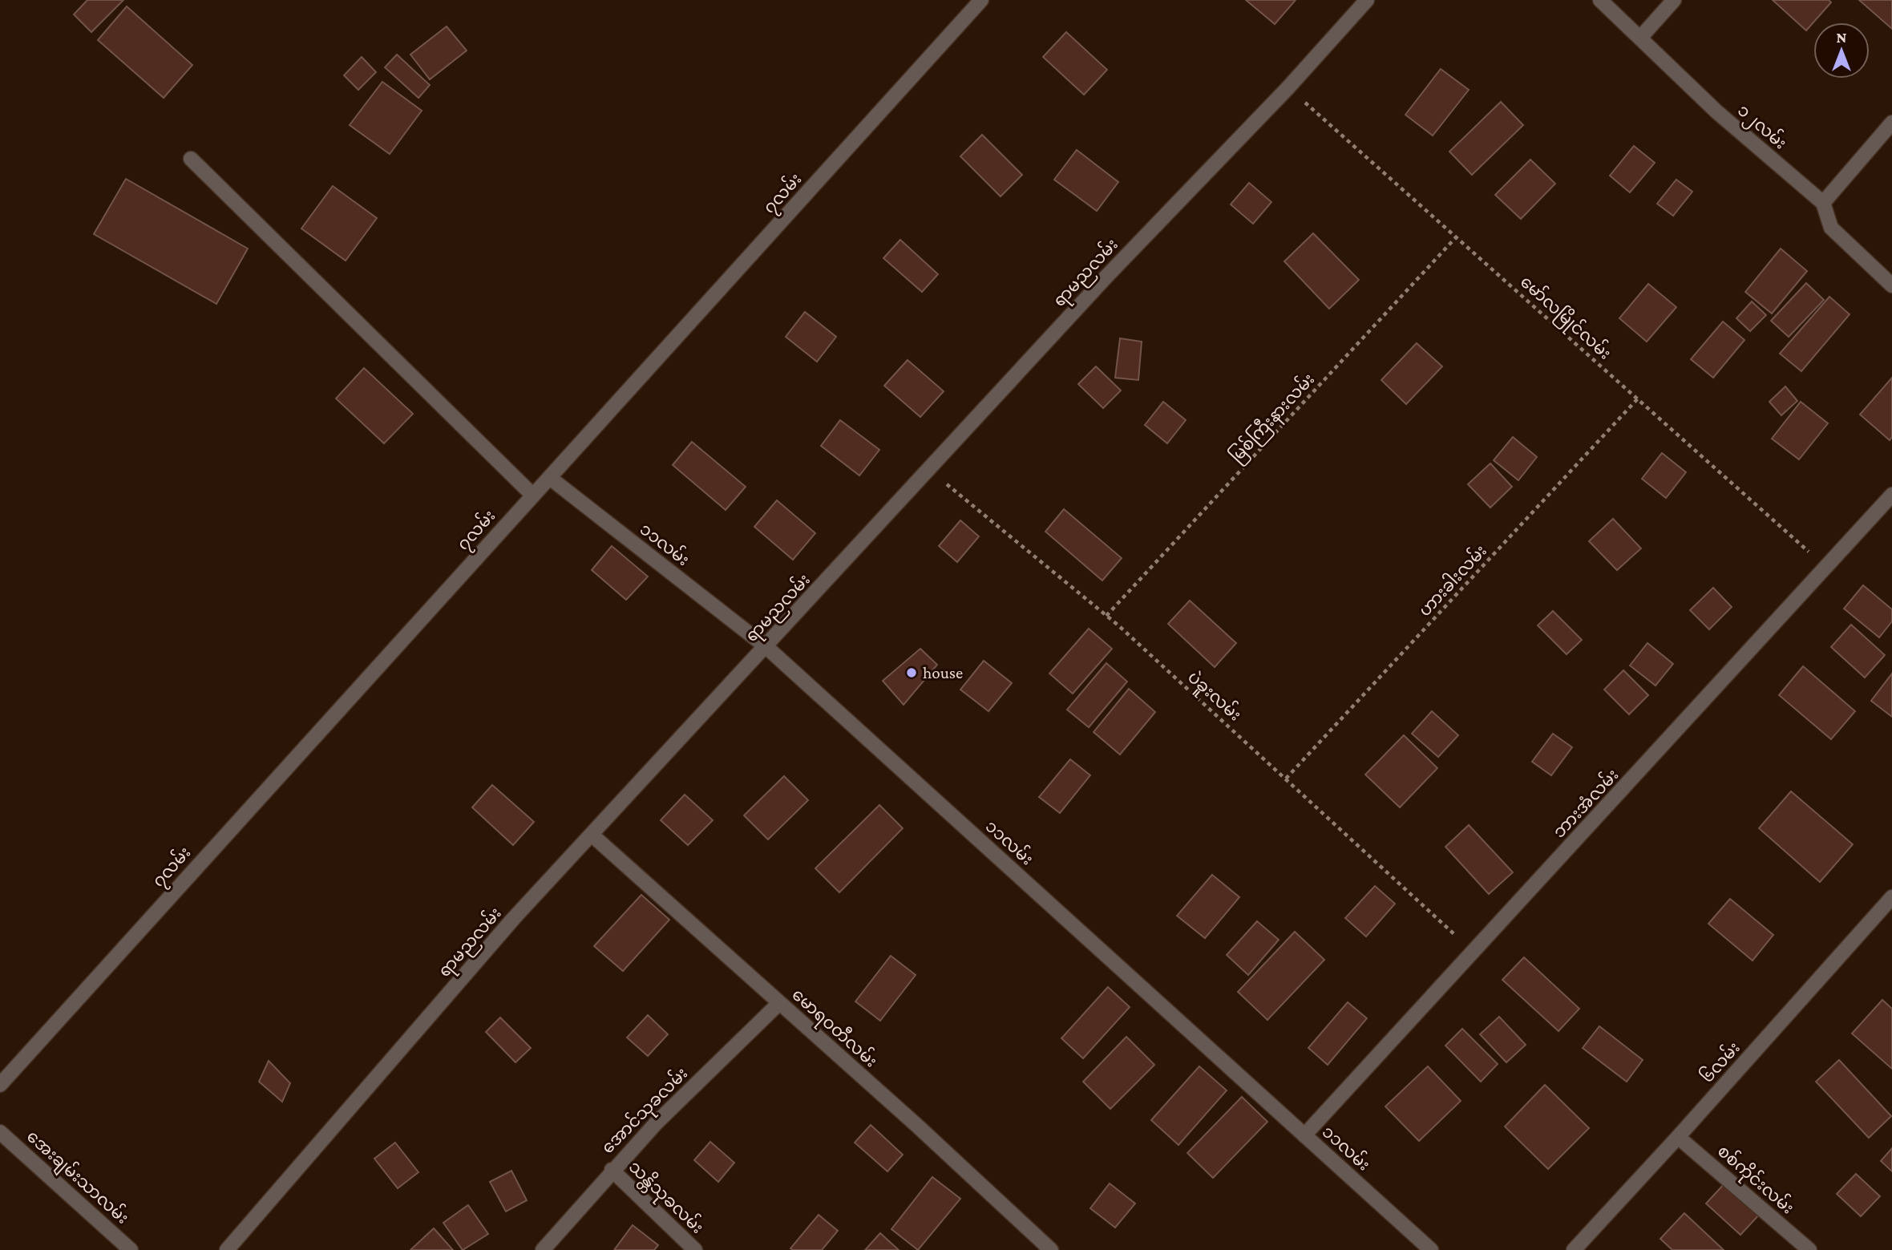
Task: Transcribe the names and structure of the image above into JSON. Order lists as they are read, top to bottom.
{
  "streets": {
    "street": [
      "၁၂လမ်း",
      "၇လမ်း",
      "ရာမညလမ်း",
      "၁၁လမ်း",
      "ဘားအံလမ်း",
      "မောရဝတီလမ်း",
      "၆လမ်း",
      "အောင်သုခလမ်း",
      "အေးချမ်းသာလမ်း",
      "စစ်ကိုင်းလမ်း",
      "သန္တိသုခလမ်း"
    ],
    "path": [
      "မော်လမြိုင်လမ်း",
      "မြစ်ကြီးနားလမ်း",
      "ဟားခါးလမ်း",
      "ပဲခူးလမ်း"
    ]
  },
  "crossings": [
    ["၇လမ်း", "၁၁လမ်း"],
    ["ရာမညလမ်း", "မော်လမြိုင်လမ်း"],
    ["ရာမညလမ်း", "၁၁လမ်း"],
    ["ရာမညလမ်း", "ပဲခူးလမ်း"],
    ["ရာမညလမ်း", "မောရဝတီလမ်း"],
    ["မော်လမြိုင်လမ်း", "မြစ်ကြီးနားလမ်း"],
    ["မော်လမြိုင်လမ်း", "ဟားခါးလမ်း"],
    ["မော်လမြိုင်လမ်း", "ဘားအံလမ်း"],
    ["မြစ်ကြီးနားလမ်း", "ပဲခူးလမ်း"],
    ["၁၁လမ်း", "ဘားအံလမ်း"],
    ["ဟားခါးလမ်း", "ပဲခူးလမ်း"],
    ["ပဲခူးလမ်း", "ဘားအံလမ်း"],
    ["မောရဝတီလမ်း", "အောင်သုခလမ်း"],
    ["၆လမ်း", "စစ်ကိုင်းလမ်း"],
    ["အောင်သုခလမ်း", "သန္တိသုခလမ်း"]
  ],
  "places": ["house"],
  "north": "top"
}
